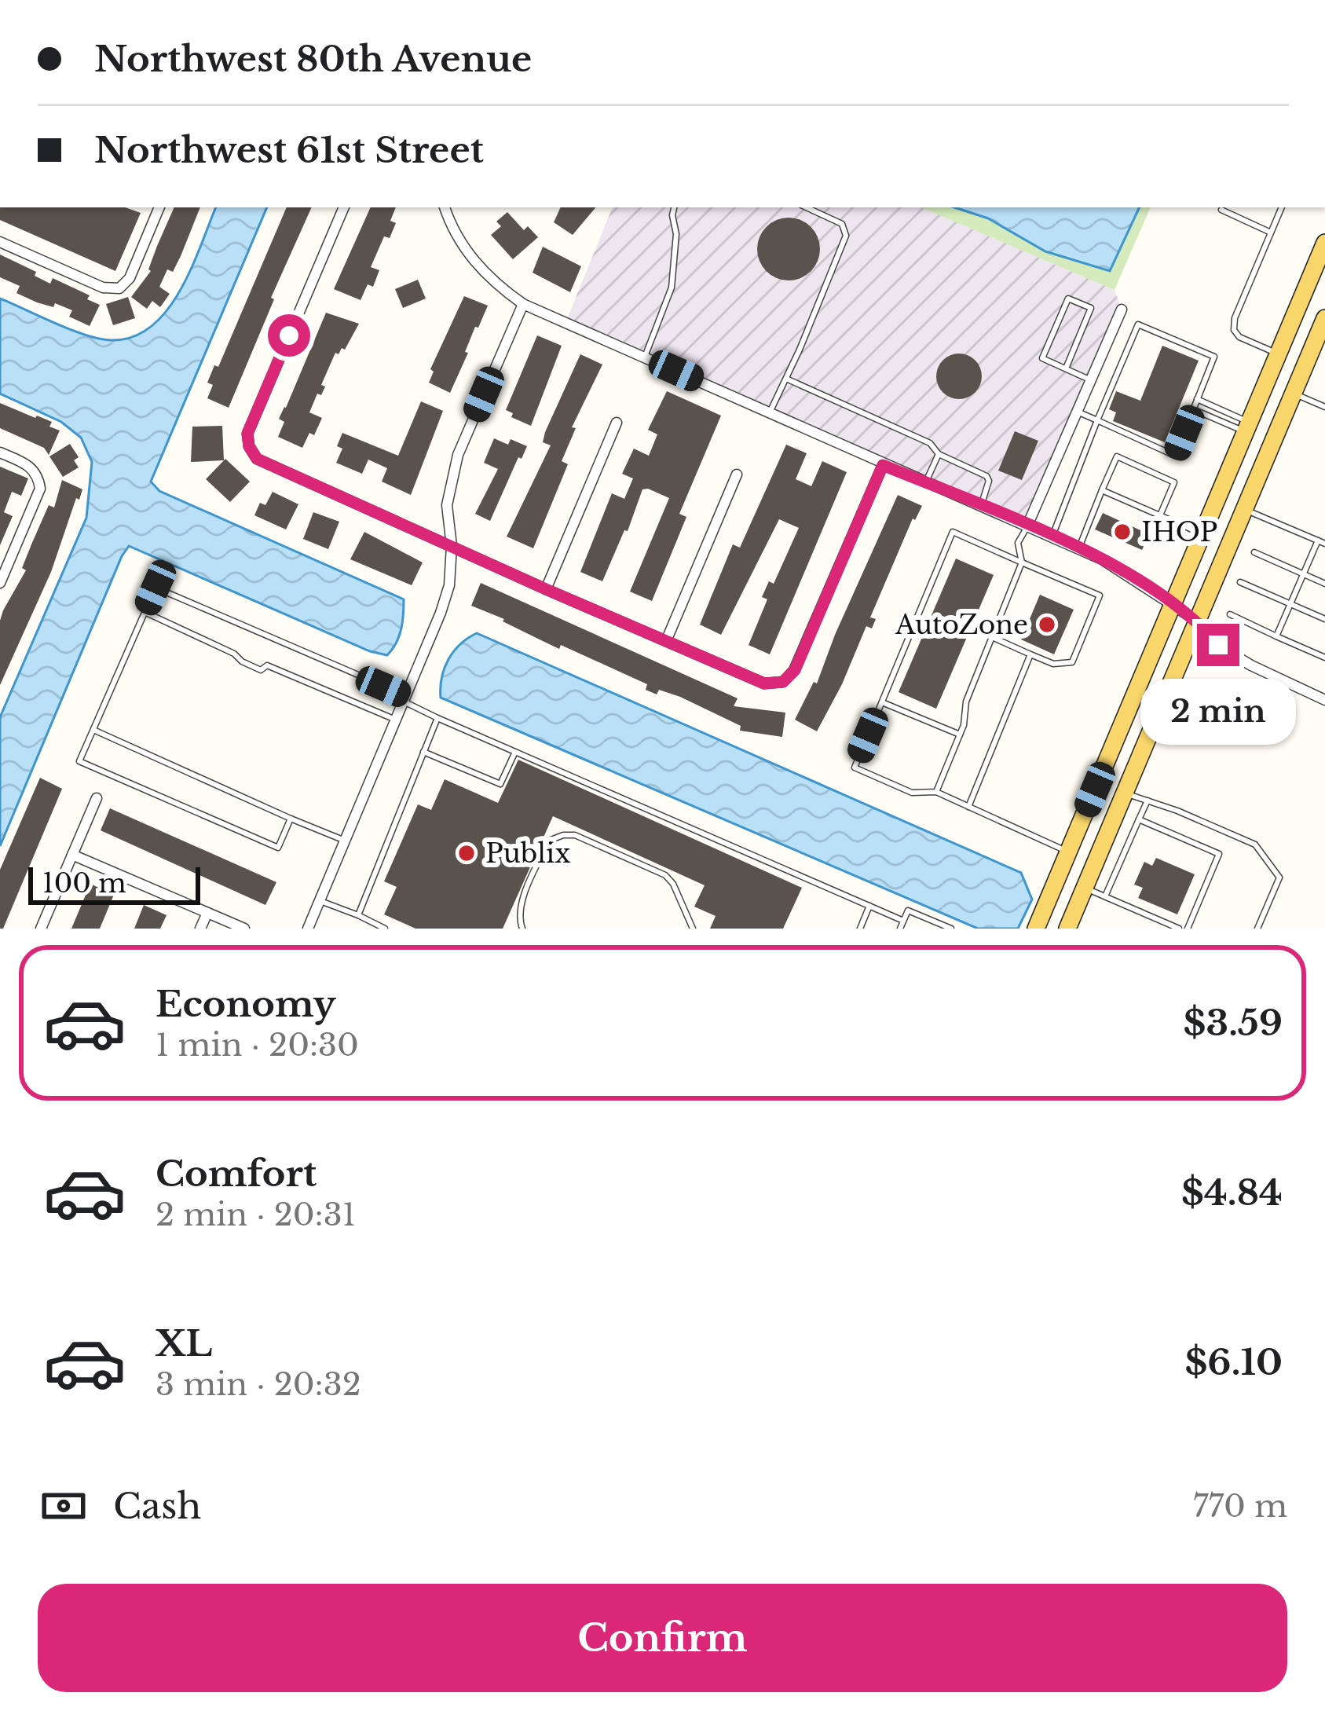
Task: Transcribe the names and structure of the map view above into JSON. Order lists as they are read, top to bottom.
{
  "places": ["IHOP", "AutoZone", "Publix"],
  "scale_bar": "100 m",
  "page": {
    "banner": ["Northwest 80th Avenue", "Northwest 61st Street"],
    "bubble": "2 min",
    "scale": "100 m",
    "list": [
      {
        "name": "Economy",
        "note": "1 min · 20:30",
        "value": "$3.59"
      },
      {
        "name": "Comfort",
        "note": "2 min · 20:31",
        "value": "$4.84"
      },
      {
        "name": "XL",
        "note": "3 min · 20:32",
        "value": "$6.10"
      }
    ],
    "pay": ["Cash", "770 m"],
    "buttons": "Confirm"
  }
}
